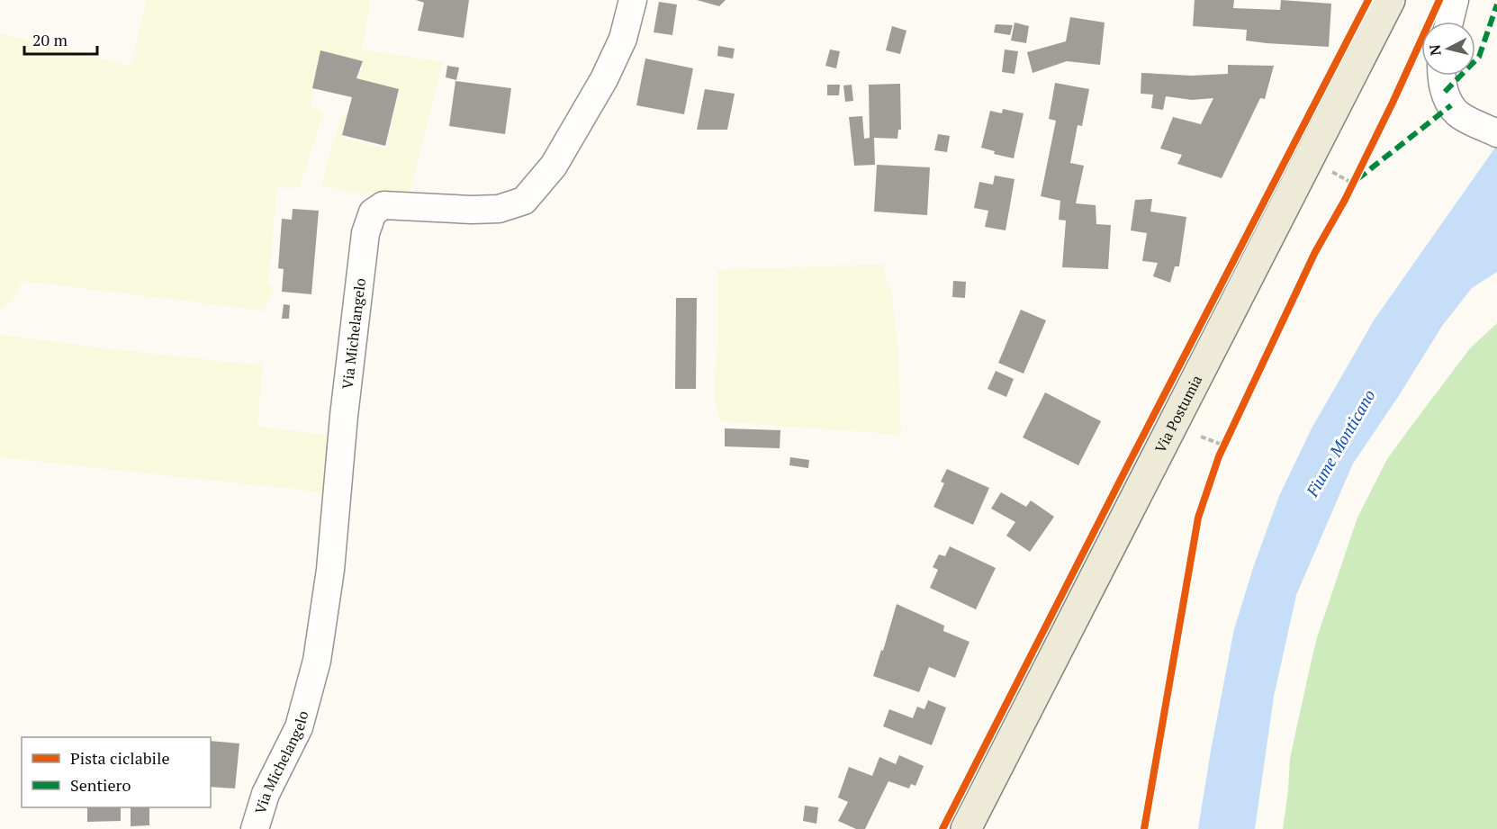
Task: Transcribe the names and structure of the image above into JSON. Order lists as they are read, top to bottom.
{
  "streets": {
    "main road": ["Via Postumia"],
    "street": ["Via Michelangelo"]
  },
  "water": ["Fiume Monticano"],
  "legend": ["Pista ciclabile", "Sentiero"],
  "scale_bar": "20 m",
  "north": "left"
}
